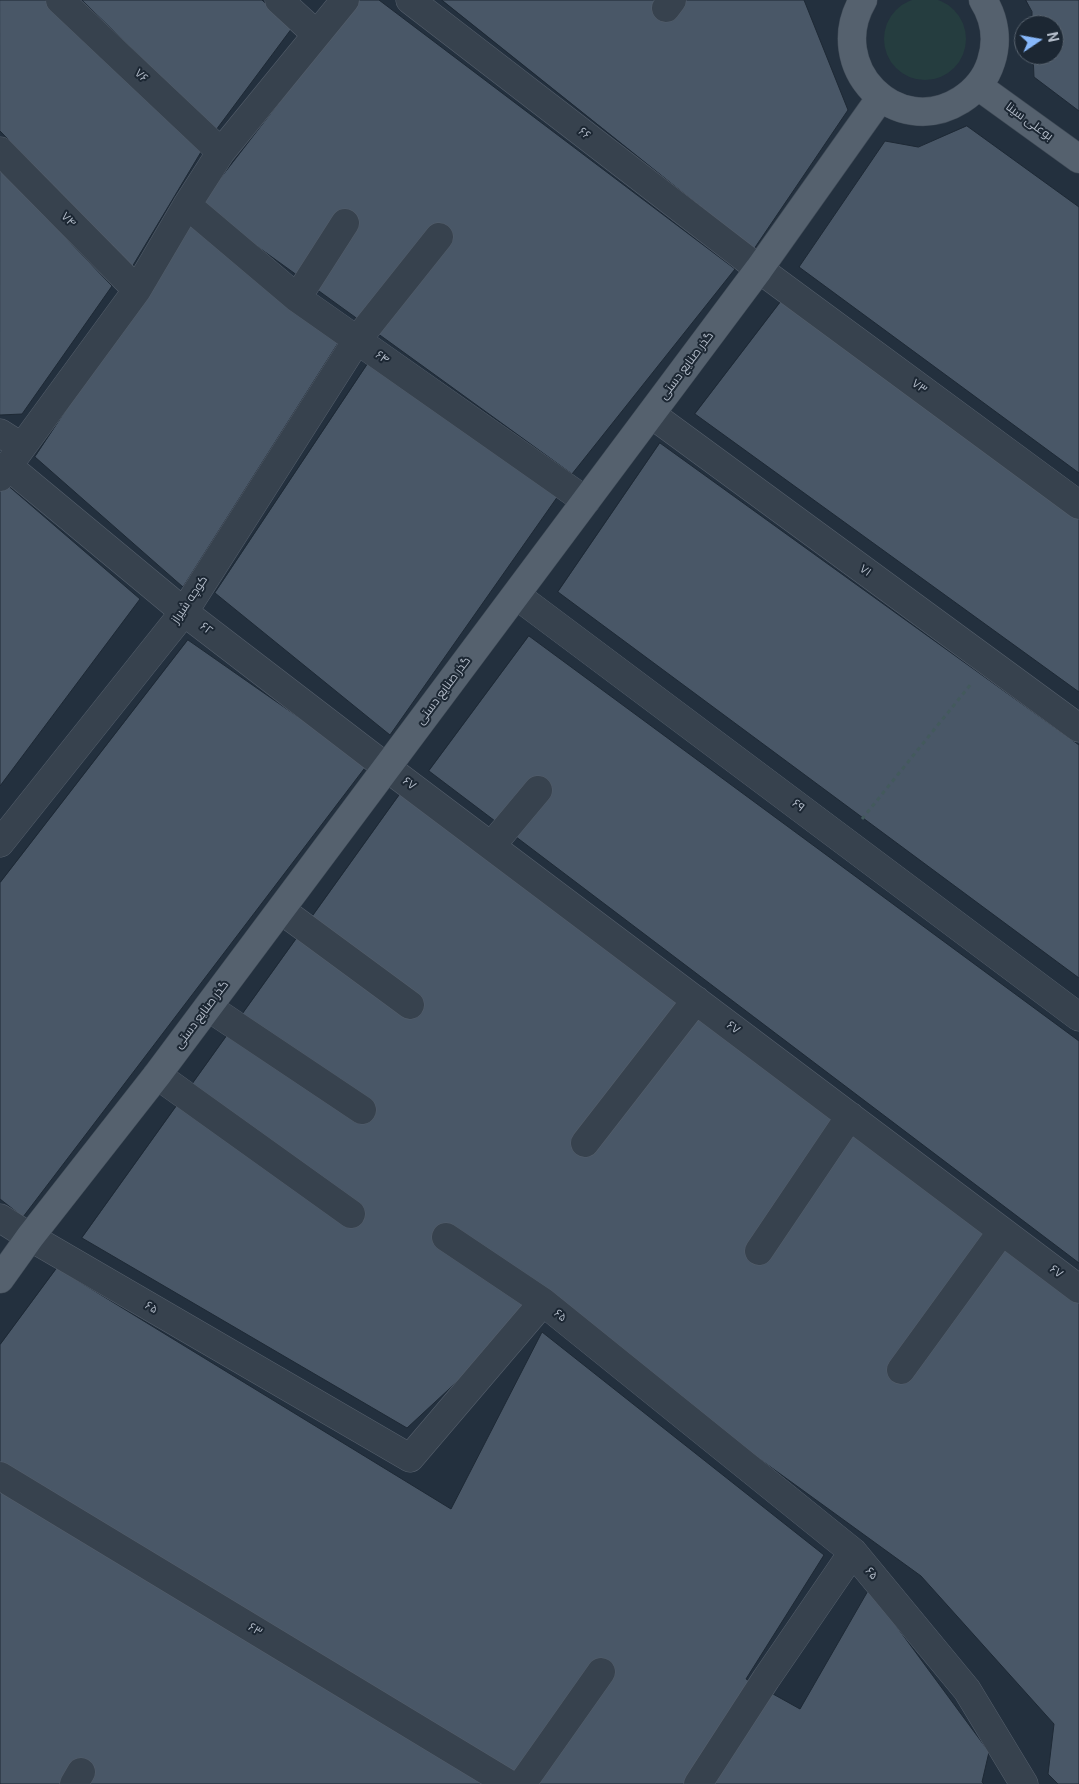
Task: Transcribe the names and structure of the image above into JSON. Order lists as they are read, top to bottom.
{
  "streets": {
    "main road": ["بوعلی سینا", "گذر صنایع دستی"],
    "street": [
      "۷۶",
      "۶۶",
      "۷۴",
      "۶۴",
      "۷۳",
      "۷۱",
      "کوچه شیراز",
      "۶۲",
      "۶۷",
      "۶۹",
      "۶۵",
      "۶۳"
    ]
  },
  "crossings": [
    ["۶۶", "گذر صنایع دستی"],
    ["۶۶", "۷۳"],
    ["۶۴", "گذر صنایع دستی"],
    ["۶۴", "کوچه شیراز"],
    ["گذر صنایع دستی", "۷۳"],
    ["گذر صنایع دستی", "۷۱"],
    ["گذر صنایع دستی", "۶۲"],
    ["گذر صنایع دستی", "۶۷"],
    ["گذر صنایع دستی", "۶۹"],
    ["گذر صنایع دستی", "۶۵"],
    ["کوچه شیراز", "۶۲"],
    ["۶۲", "۶۷"]
  ],
  "north": "right"
}
